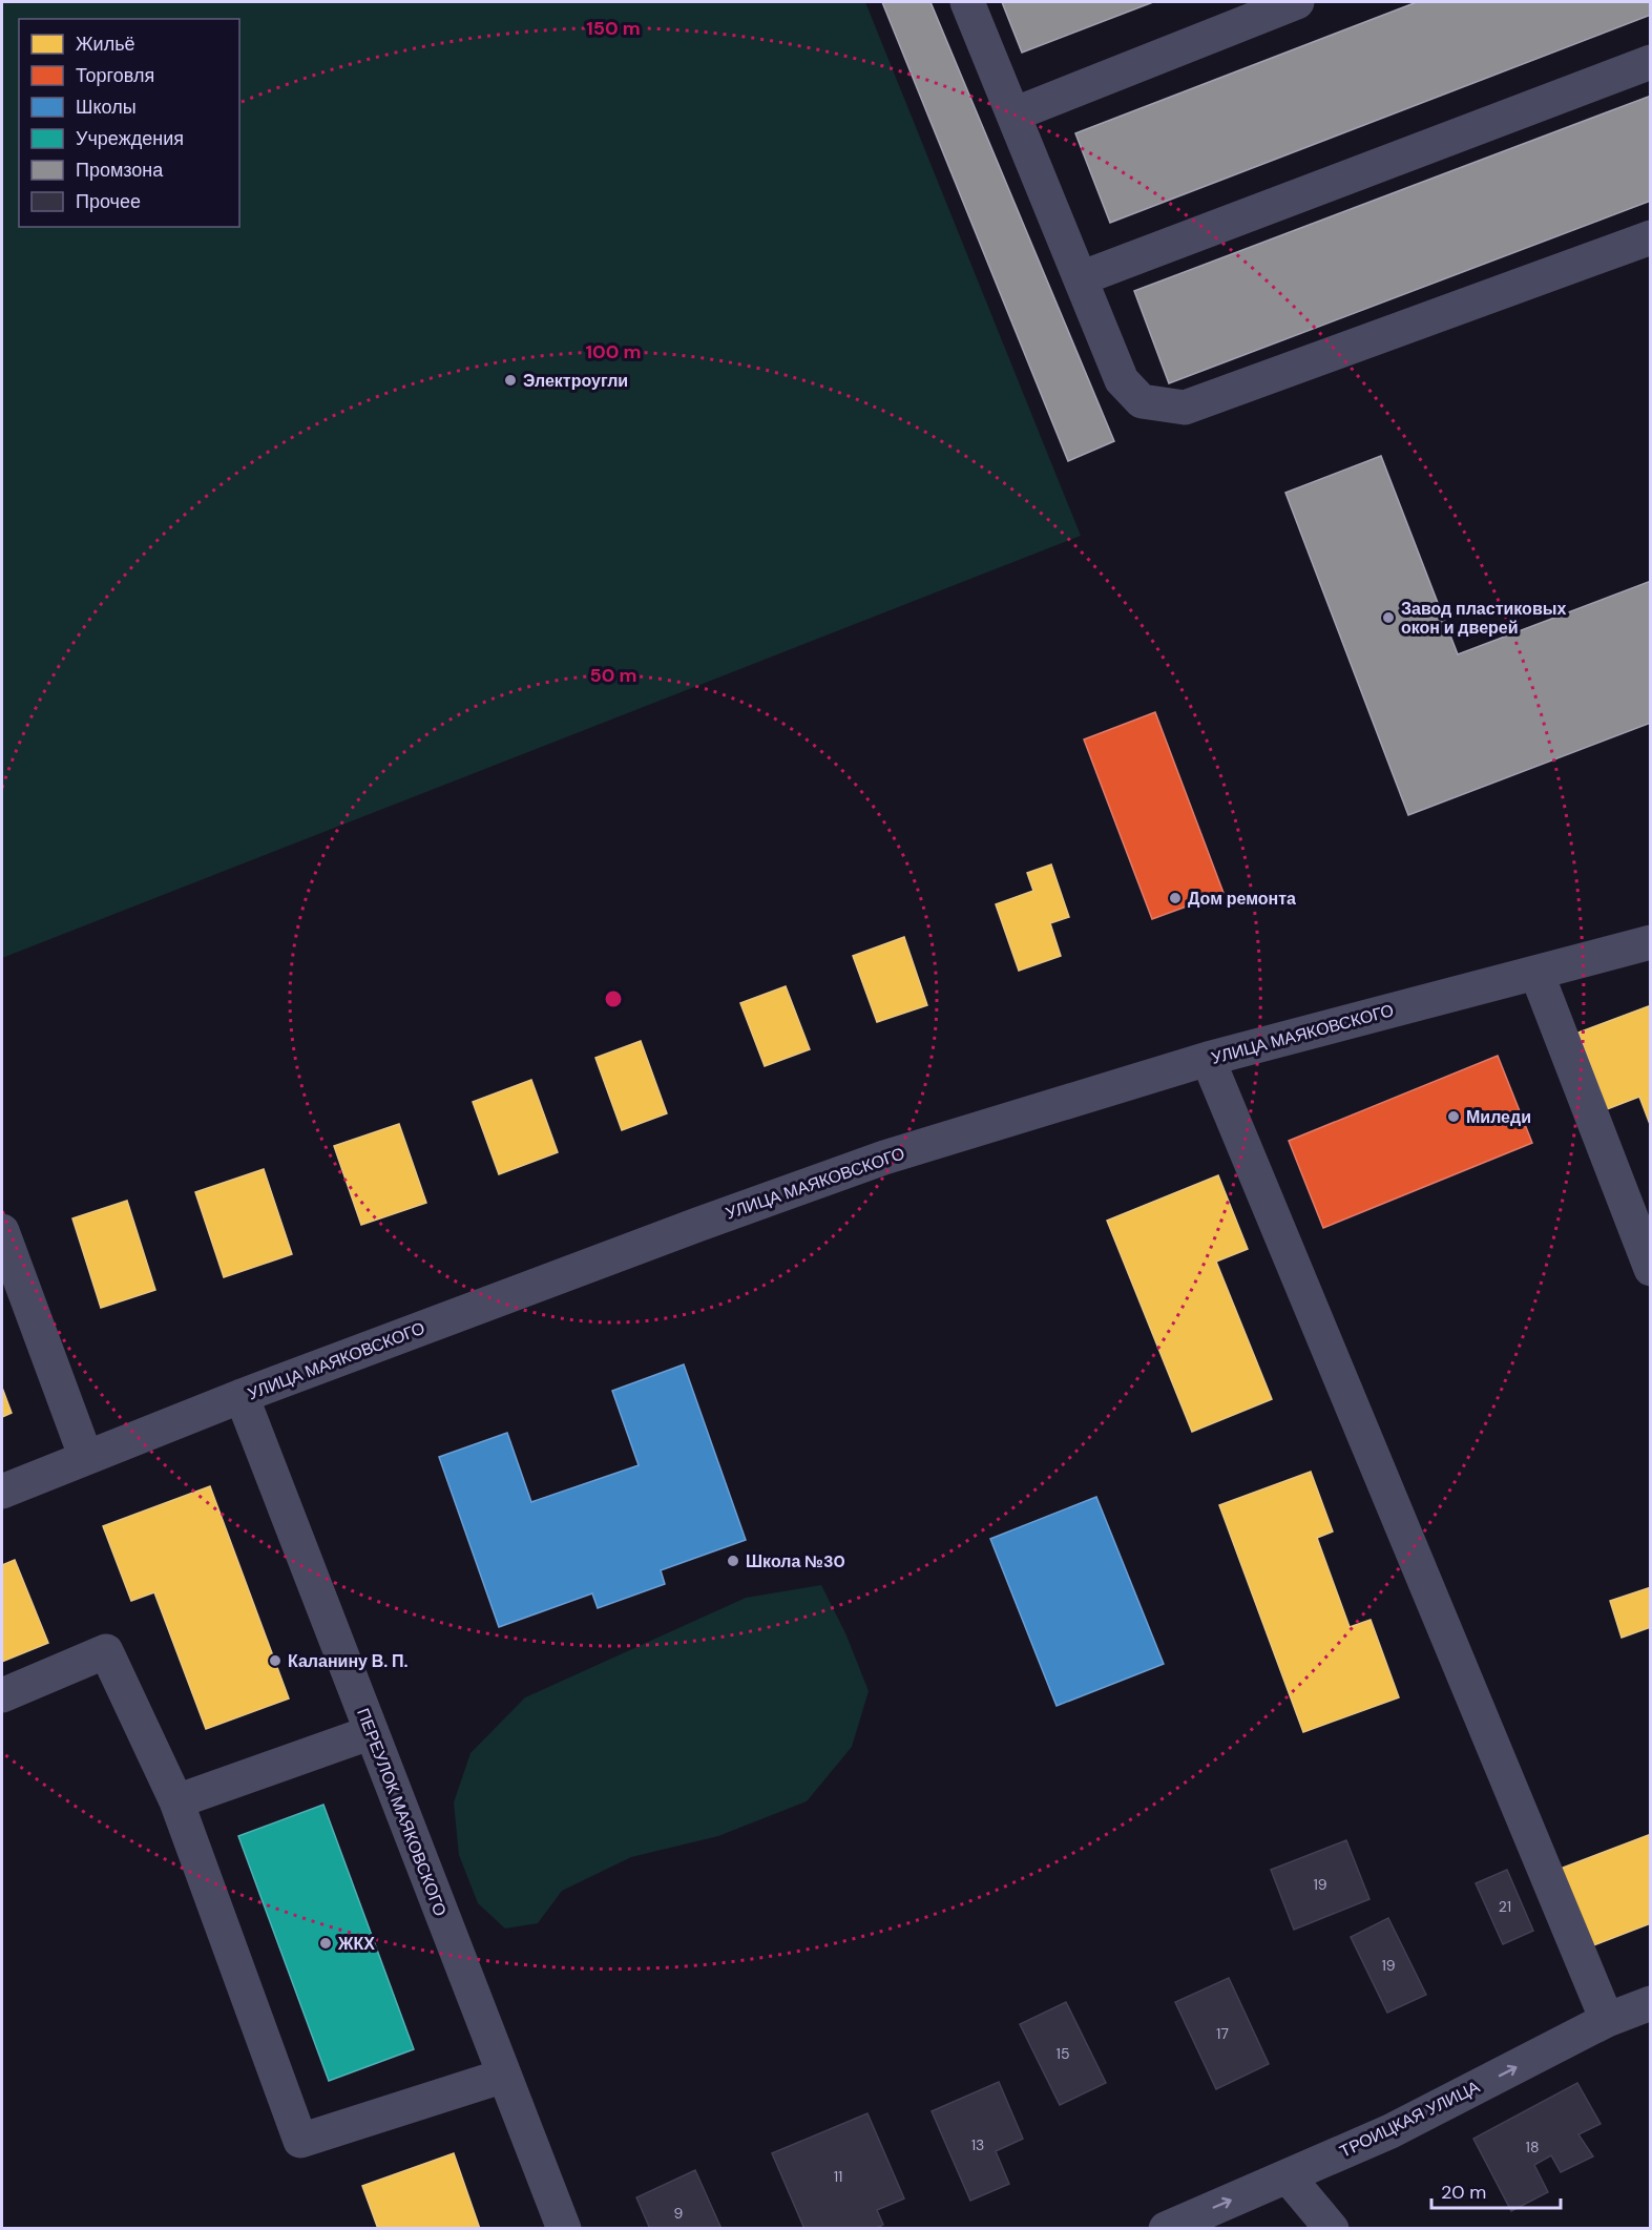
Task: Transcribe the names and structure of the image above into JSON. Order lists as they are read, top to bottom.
{
  "streets": {
    "street": ["УЛИЦА МАЯКОВСКОГО", "ПЕРЕУЛОК МАЯКОВСКОГО", "ТРОИЦКАЯ УЛИЦА"]
  },
  "crossings": [
    ["УЛИЦА МАЯКОВСКОГО", "ПЕРЕУЛОК МАЯКОВСКОГО"]
  ],
  "one_way": ["ТРОИЦКАЯ УЛИЦА"],
  "places": [
    "Электроугли",
    "Завод пластиковых окон и дверей",
    "Дом ремонта",
    "Миледи",
    "Школа №30",
    "Каланину В. П.",
    "ЖКХ"
  ],
  "house_numbers": [
    "19",
    "21",
    "19",
    "17",
    "15",
    "13",
    "18",
    "11",
    "9"
  ],
  "legend": [
    "Жильё",
    "Торговля",
    "Школы",
    "Учреждения",
    "Промзона",
    "Прочее"
  ],
  "scale_bar": "20 m",
  "rings": ["150 m", "100 m", "50 m"]
}
